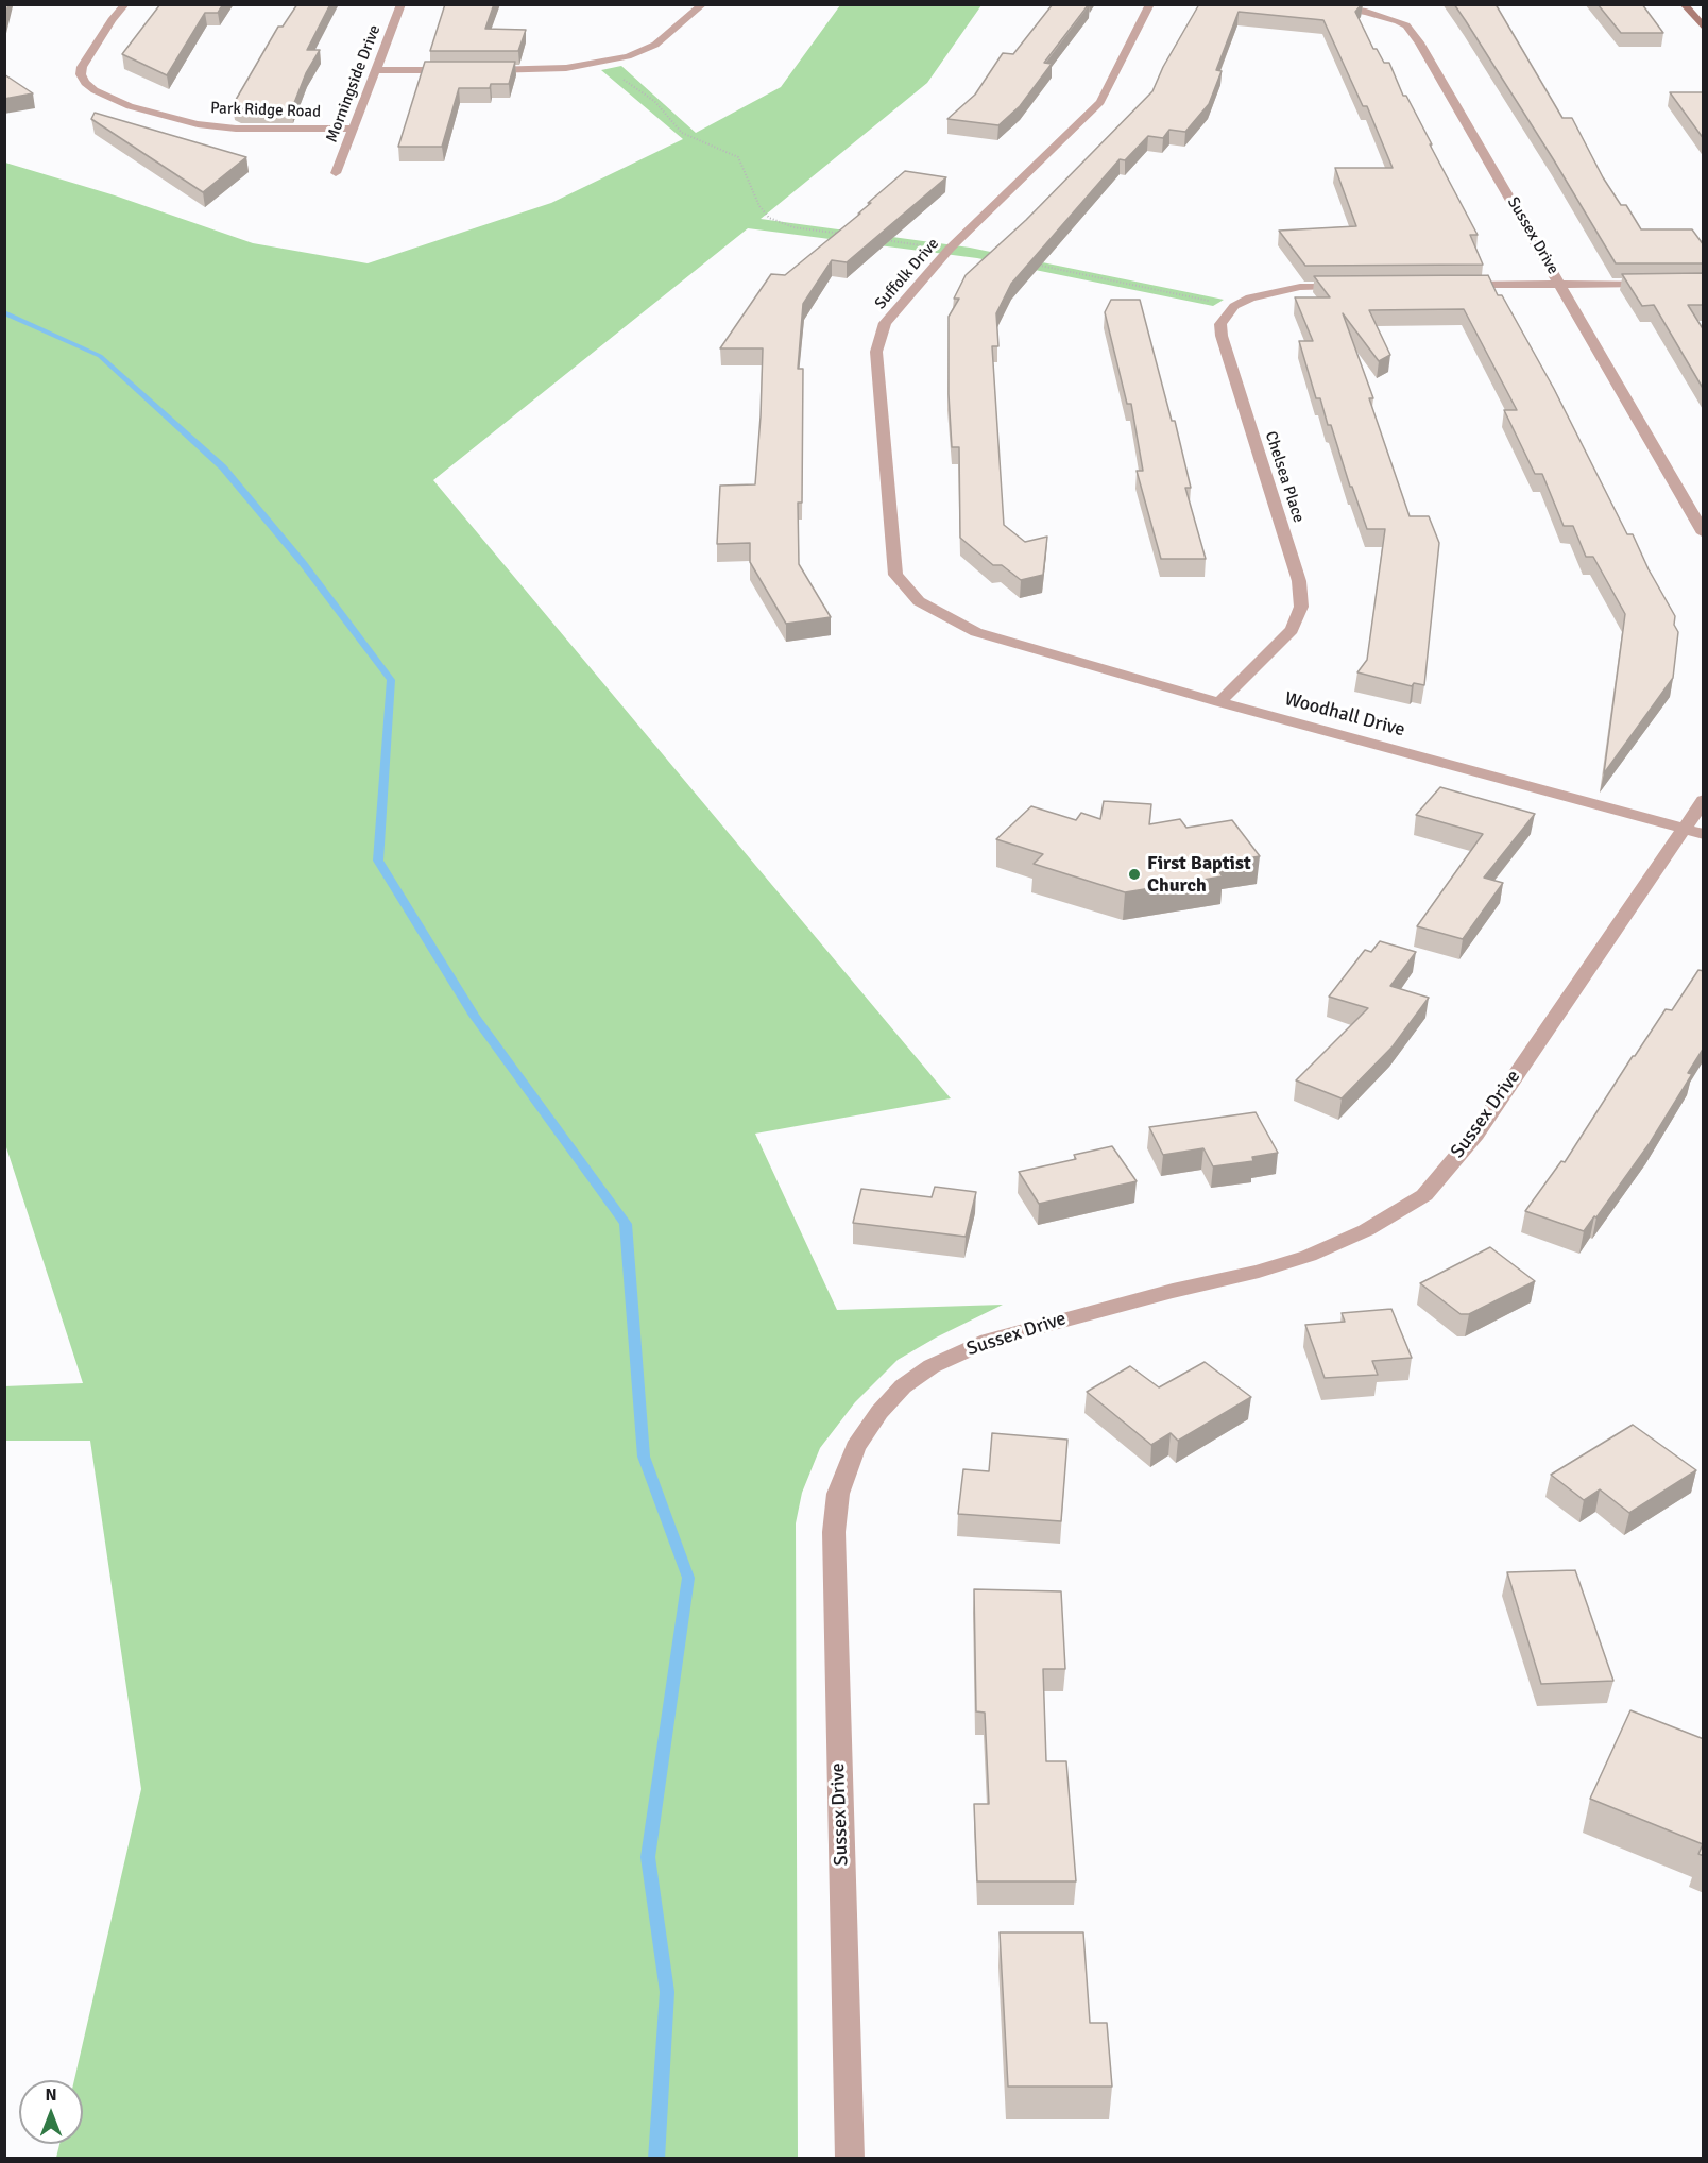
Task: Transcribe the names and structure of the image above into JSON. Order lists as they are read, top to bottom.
{
  "streets": {
    "street": [
      "Morningside Drive",
      "Park Ridge Road",
      "Sussex Drive",
      "Suffolk Drive",
      "Chelsea Place",
      "Woodhall Drive"
    ]
  },
  "crossings": [
    ["Morningside Drive", "Park Ridge Road"],
    ["Sussex Drive", "Woodhall Drive"],
    ["Suffolk Drive", "Woodhall Drive"],
    ["Chelsea Place", "Woodhall Drive"]
  ],
  "places": ["First Baptist Church"],
  "north": "top"
}
